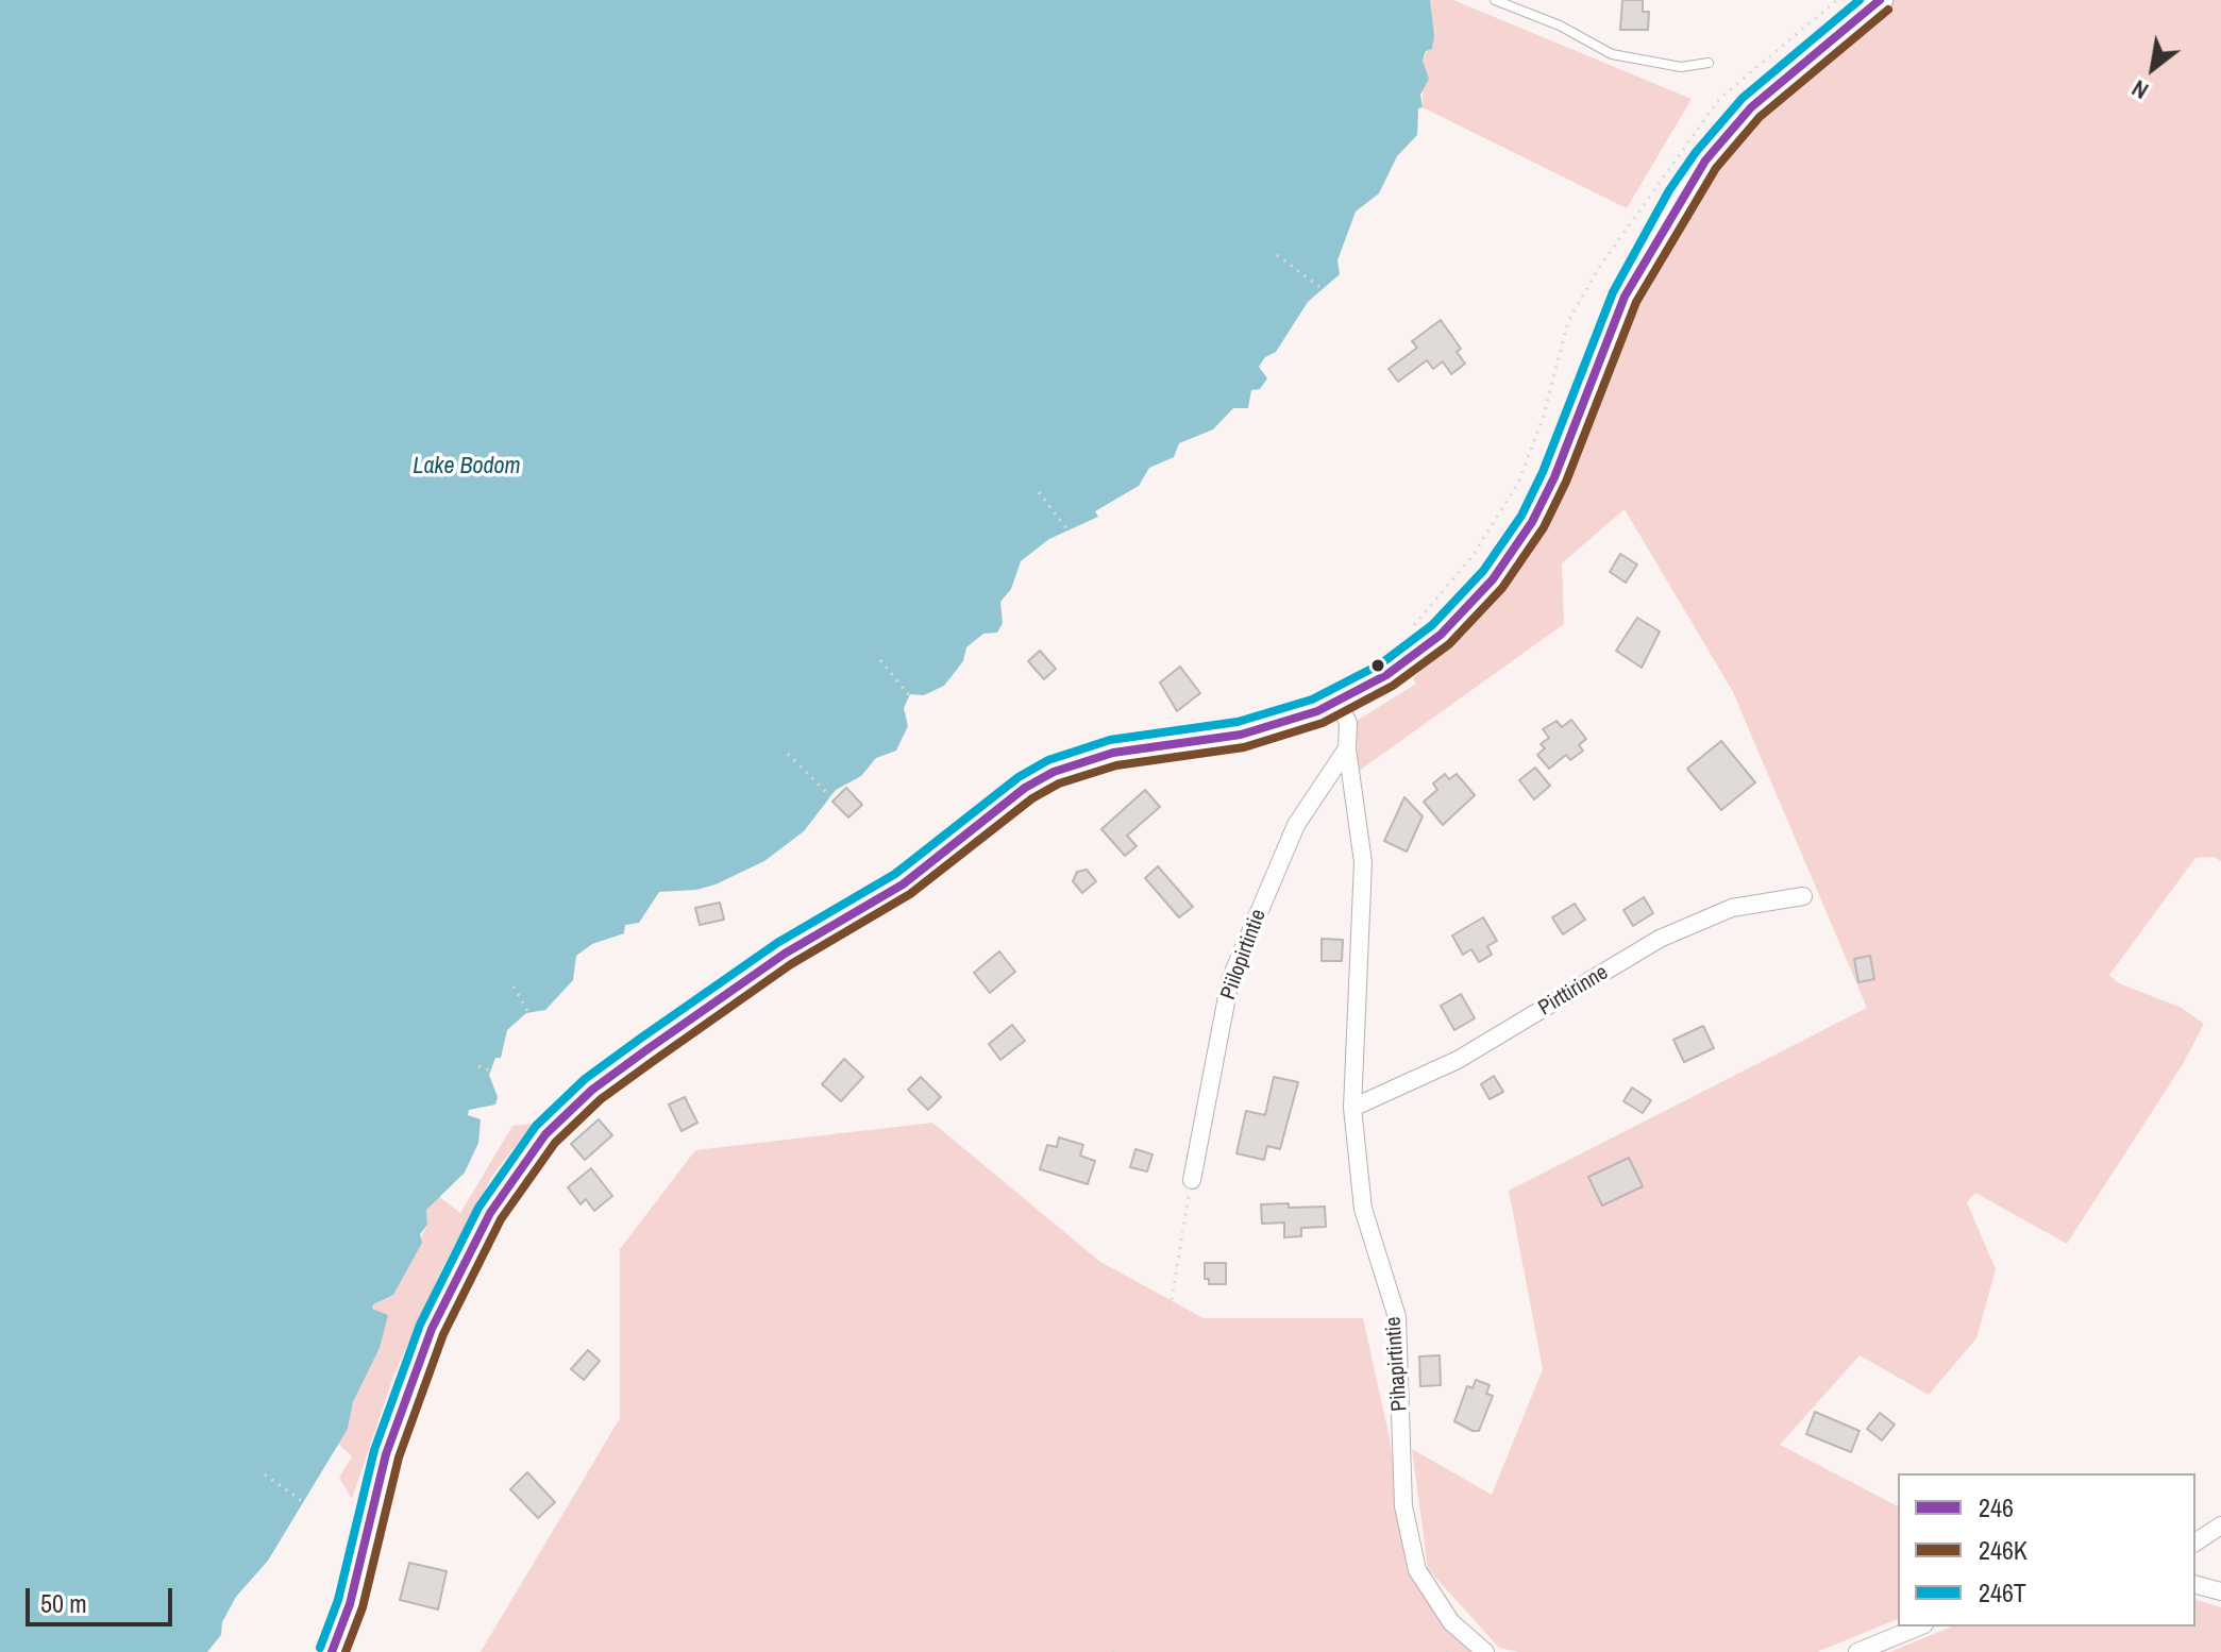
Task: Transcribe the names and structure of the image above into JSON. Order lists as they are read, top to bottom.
{
  "streets": {
    "street": ["Piilopirtintie", "Pirttirinne", "Pihapirtintie"]
  },
  "crossings": [
    ["Piilopirtintie", "Pihapirtintie"],
    ["Pirttirinne", "Pihapirtintie"]
  ],
  "water": ["Lake Bodom"],
  "lines": ["transit line 246", "transit line 246T", "transit line 246K"],
  "legend": ["246", "246K", "246T"],
  "scale_bar": "50 m",
  "north": "bottom left"
}
